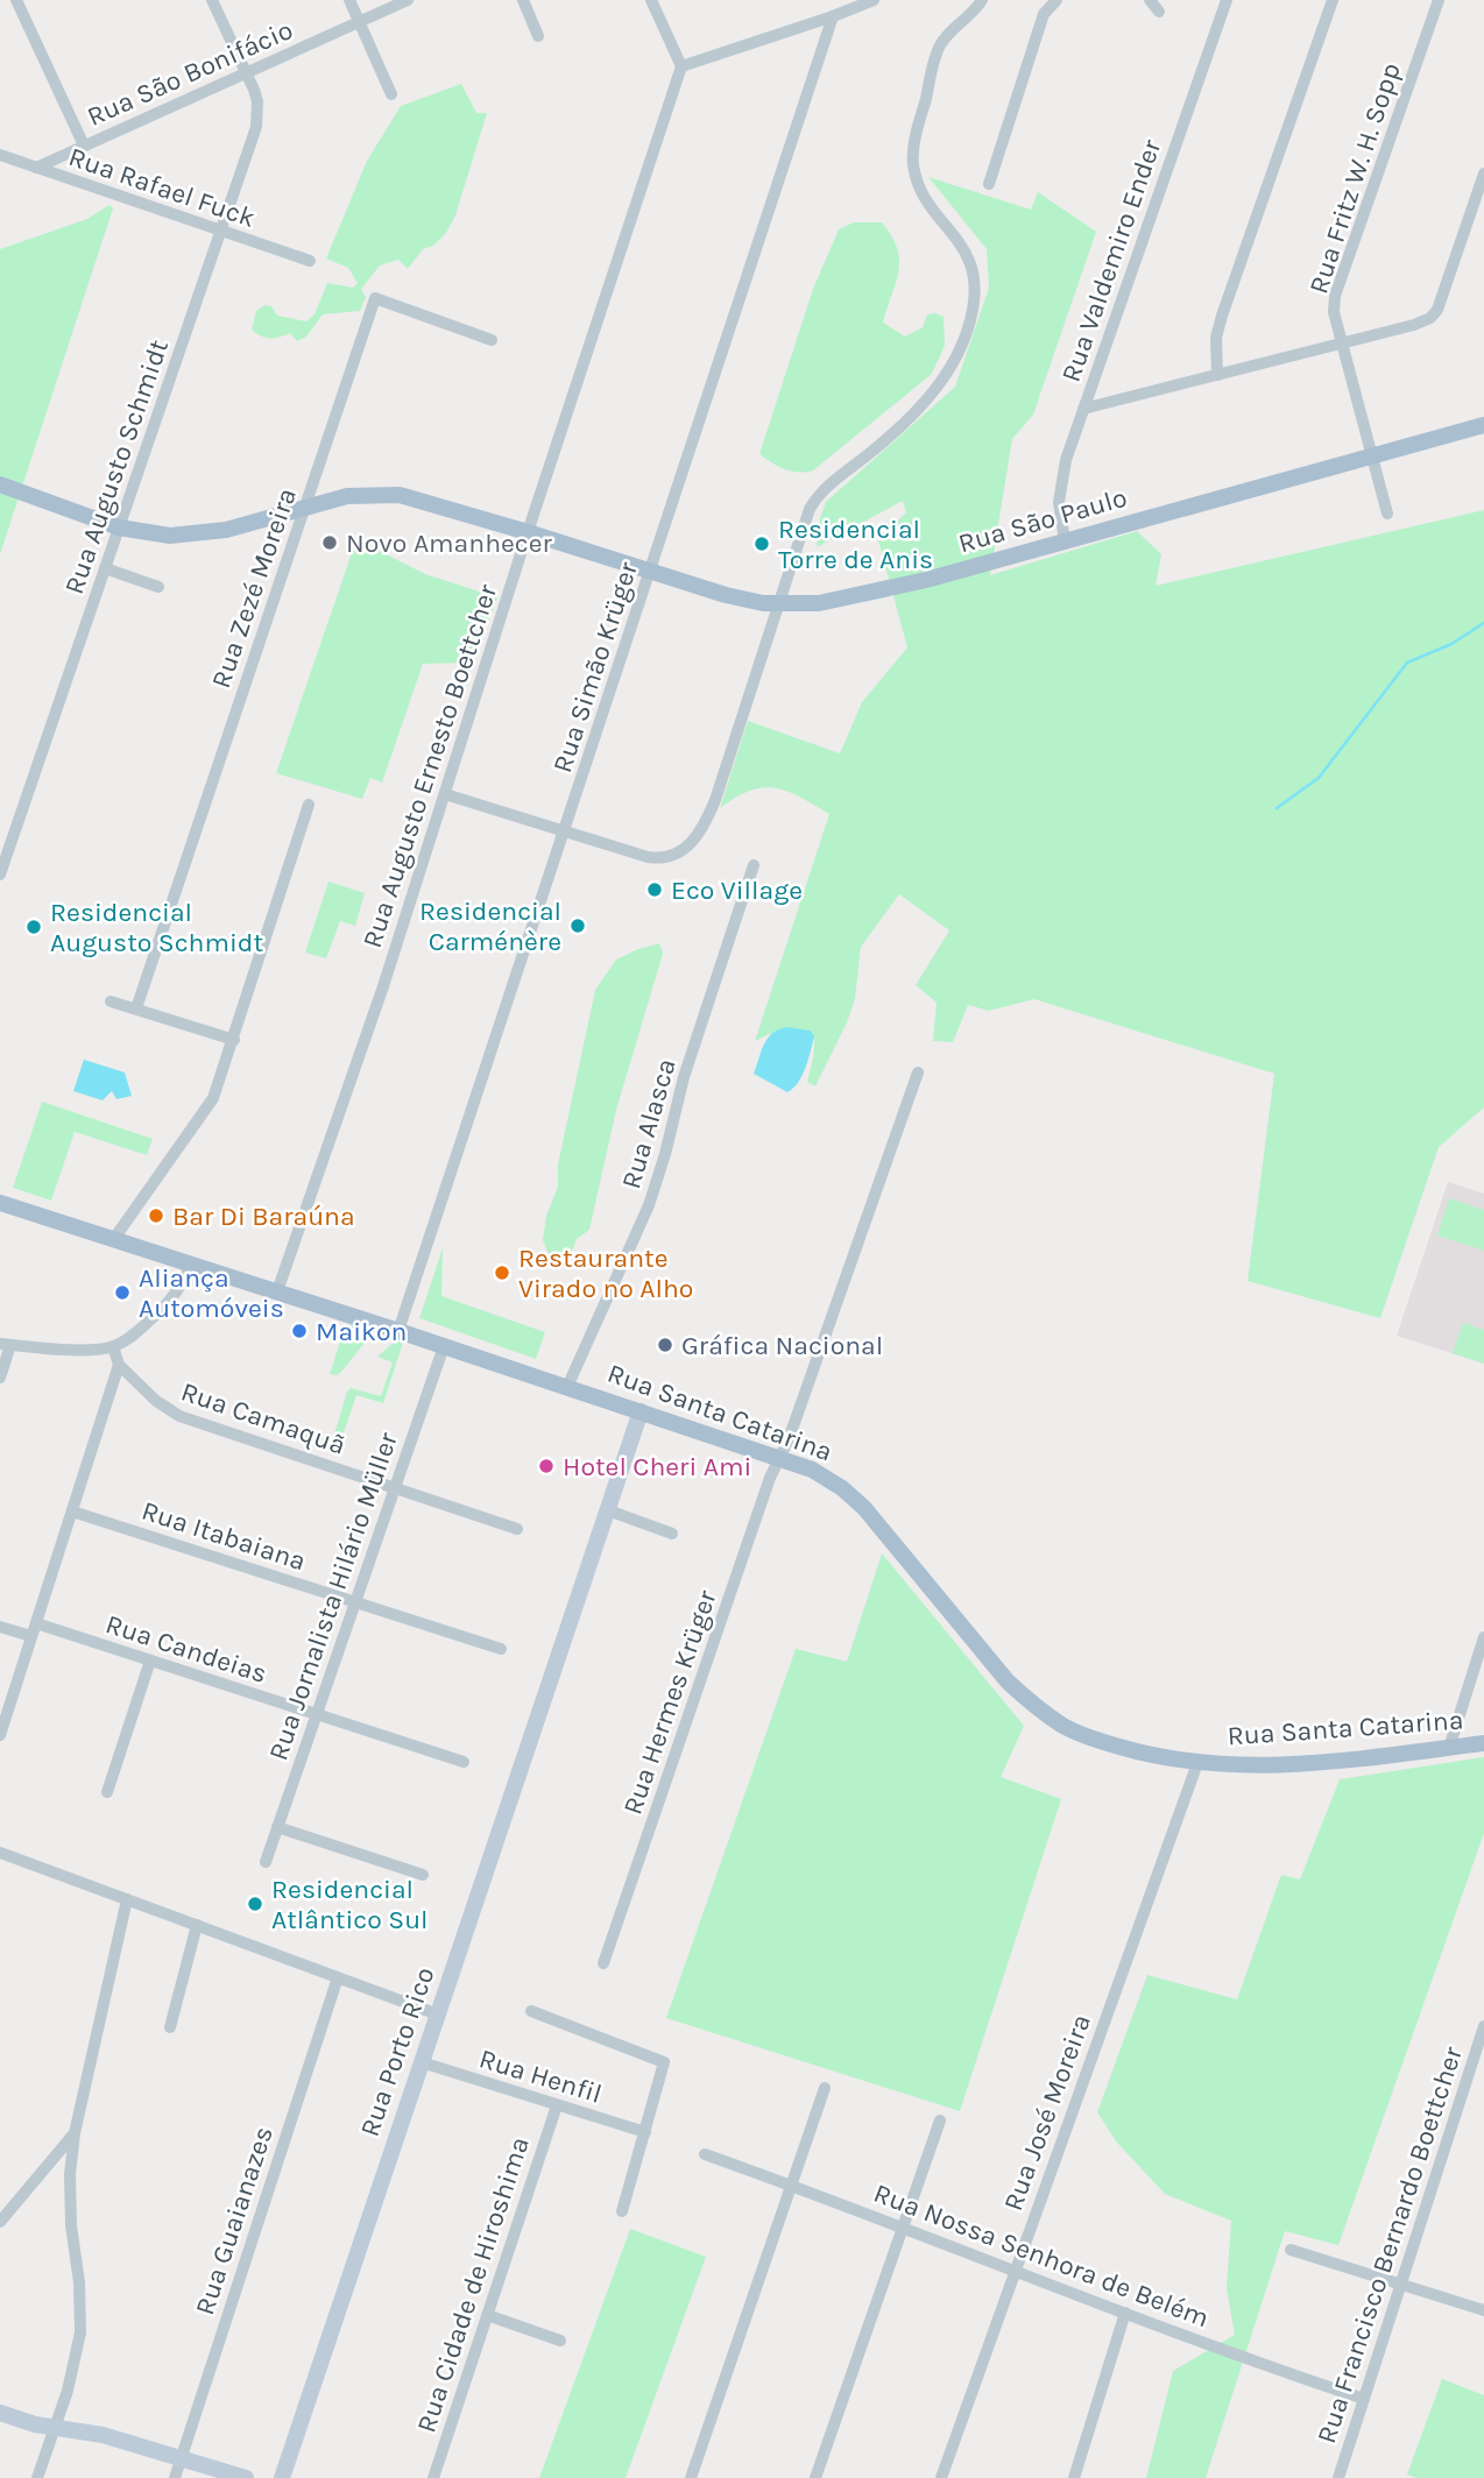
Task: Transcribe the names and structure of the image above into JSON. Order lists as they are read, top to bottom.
{
  "streets": {
    "main road": ["Rua São Paulo", "Rua Santa Catarina", "Rua Porto Rico"],
    "street": [
      "Rua São Bonifácio",
      "Rua Fritz W. H. Sopp",
      "Rua Rafael Fuck",
      "Rua Valdemiro Ender",
      "Rua Augusto Schmidt",
      "Rua Zezé Moreira",
      "Rua Simão Krüger",
      "Rua Augusto Ernesto Boettcher",
      "Rua Alasca",
      "Rua Camaquã",
      "Rua Itabaiana",
      "Rua Jornalista Hilário Müller",
      "Rua Candeias",
      "Rua Hermes Krüger",
      "Rua Henfil",
      "Rua José Moreira",
      "Rua Guaianazes",
      "Rua Francisco Bernardo Boettcher",
      "Rua Nossa Senhora de Belém",
      "Rua Cidade de Hiroshima"
    ]
  },
  "crossings": [
    ["Rua São Bonifácio", "Rua Rafael Fuck"],
    ["Rua São Bonifácio", "Rua Augusto Schmidt"],
    ["Rua Fritz W. H. Sopp", "Rua São Paulo"],
    ["Rua Rafael Fuck", "Rua Augusto Schmidt"],
    ["Rua Valdemiro Ender", "Rua São Paulo"],
    ["Rua Augusto Schmidt", "Rua São Paulo"],
    ["Rua São Paulo", "Rua Zezé Moreira"],
    ["Rua São Paulo", "Rua Simão Krüger"],
    ["Rua São Paulo", "Rua Augusto Ernesto Boettcher"],
    ["Rua Simão Krüger", "Rua Santa Catarina"],
    ["Rua Augusto Ernesto Boettcher", "Rua Santa Catarina"],
    ["Rua Alasca", "Rua Santa Catarina"],
    ["Rua Santa Catarina", "Rua Jornalista Hilário Müller"],
    ["Rua Santa Catarina", "Rua Hermes Krüger"],
    ["Rua Santa Catarina", "Rua Porto Rico"],
    ["Rua Santa Catarina", "Rua José Moreira"],
    ["Rua Camaquã", "Rua Jornalista Hilário Müller"],
    ["Rua Itabaiana", "Rua Jornalista Hilário Müller"],
    ["Rua Jornalista Hilário Müller", "Rua Candeias"],
    ["Rua Porto Rico", "Rua Henfil"],
    ["Rua Henfil", "Rua Cidade de Hiroshima"],
    ["Rua José Moreira", "Rua Nossa Senhora de Belém"],
    ["Rua Francisco Bernardo Boettcher", "Rua Nossa Senhora de Belém"]
  ],
  "places": [
    "Novo Amanhecer",
    "Residencial Torre de Anis",
    "Eco Village",
    "Residencial Carménère",
    "Residencial Augusto Schmidt",
    "Bar Di Baraúna",
    "Restaurante Virado no Alho",
    "Aliança Automóveis",
    "Maikon",
    "Gráfica Nacional",
    "Hotel Cheri Ami",
    "Residencial Atlântico Sul"
  ]
}
